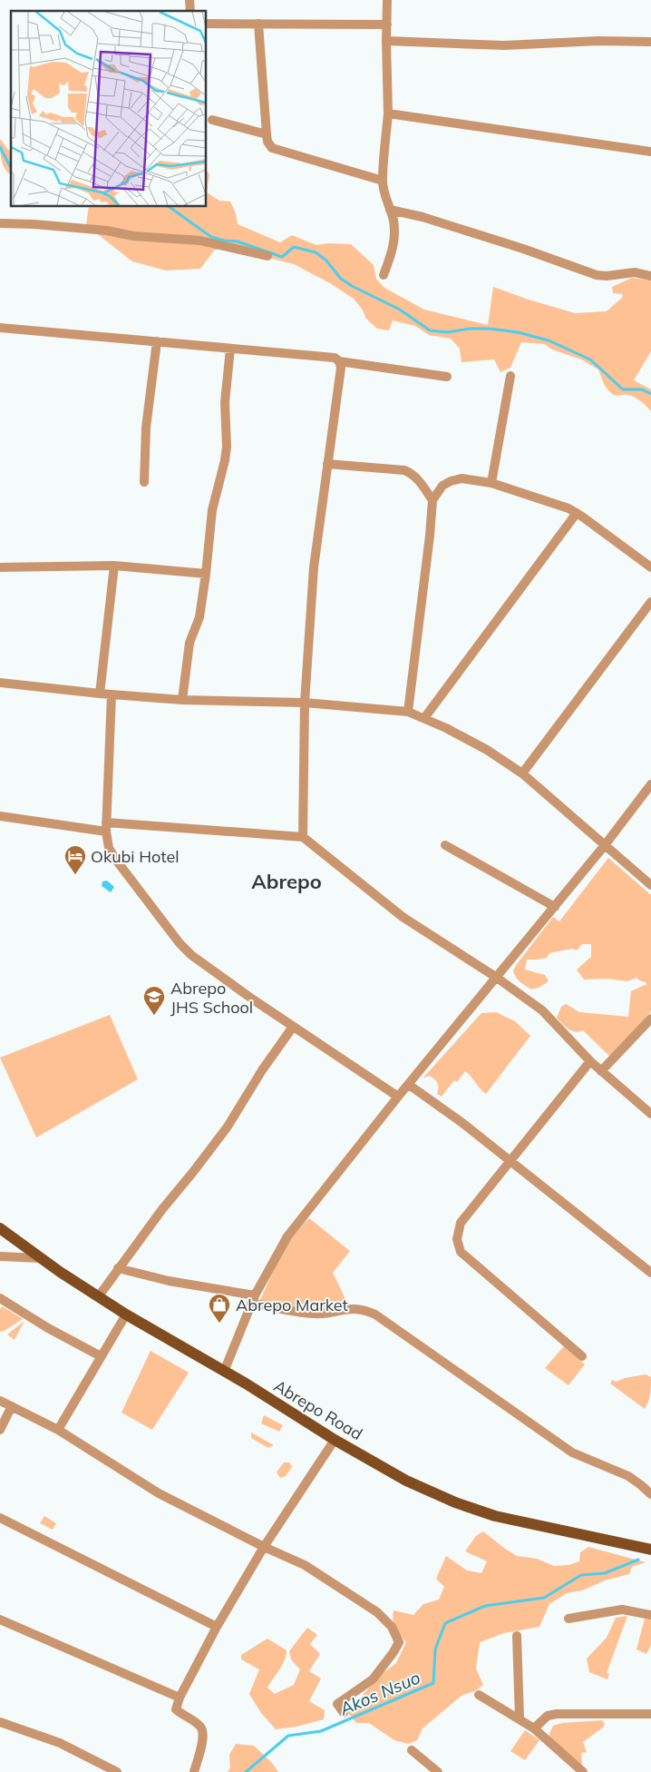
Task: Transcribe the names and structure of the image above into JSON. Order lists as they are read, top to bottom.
{
  "streets": {
    "main road": ["Abrepo Road"]
  },
  "districts": ["Abrepo"],
  "water": ["Akos Nsuo"],
  "places": {
    "hotel": ["Okubi Hotel"],
    "school or university": ["Abrepo JHS School"],
    "shop": ["Abrepo Market"]
  }
}
